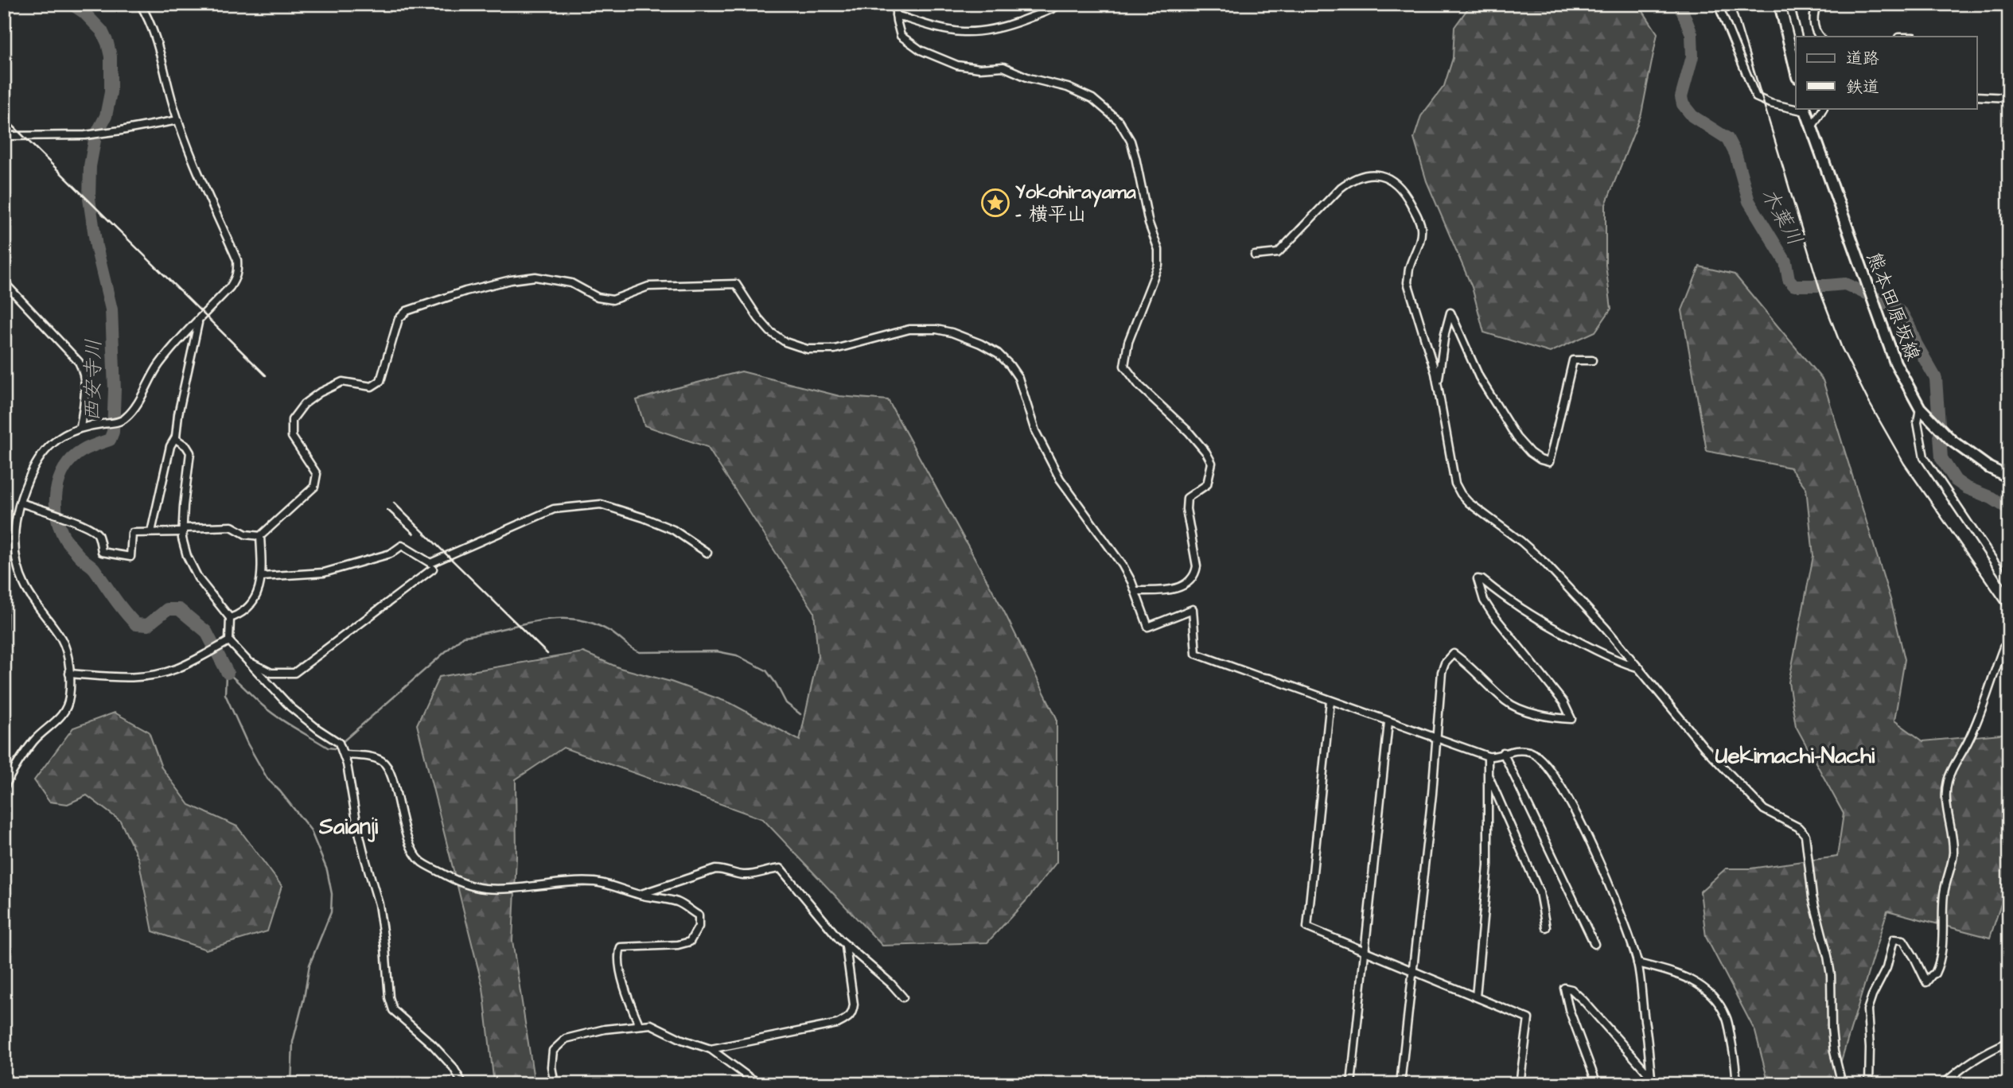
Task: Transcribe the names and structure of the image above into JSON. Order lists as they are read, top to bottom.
{
  "streets": {
    "main road": ["熊本田原坂線"]
  },
  "districts": ["Uekimachi-Nachi", "Saianji"],
  "water": ["木葉川", "西安寺川"],
  "places": {
    "place": ["Yokohirayama - 横平山"]
  },
  "legend": ["道路", "鉄道"]
}
